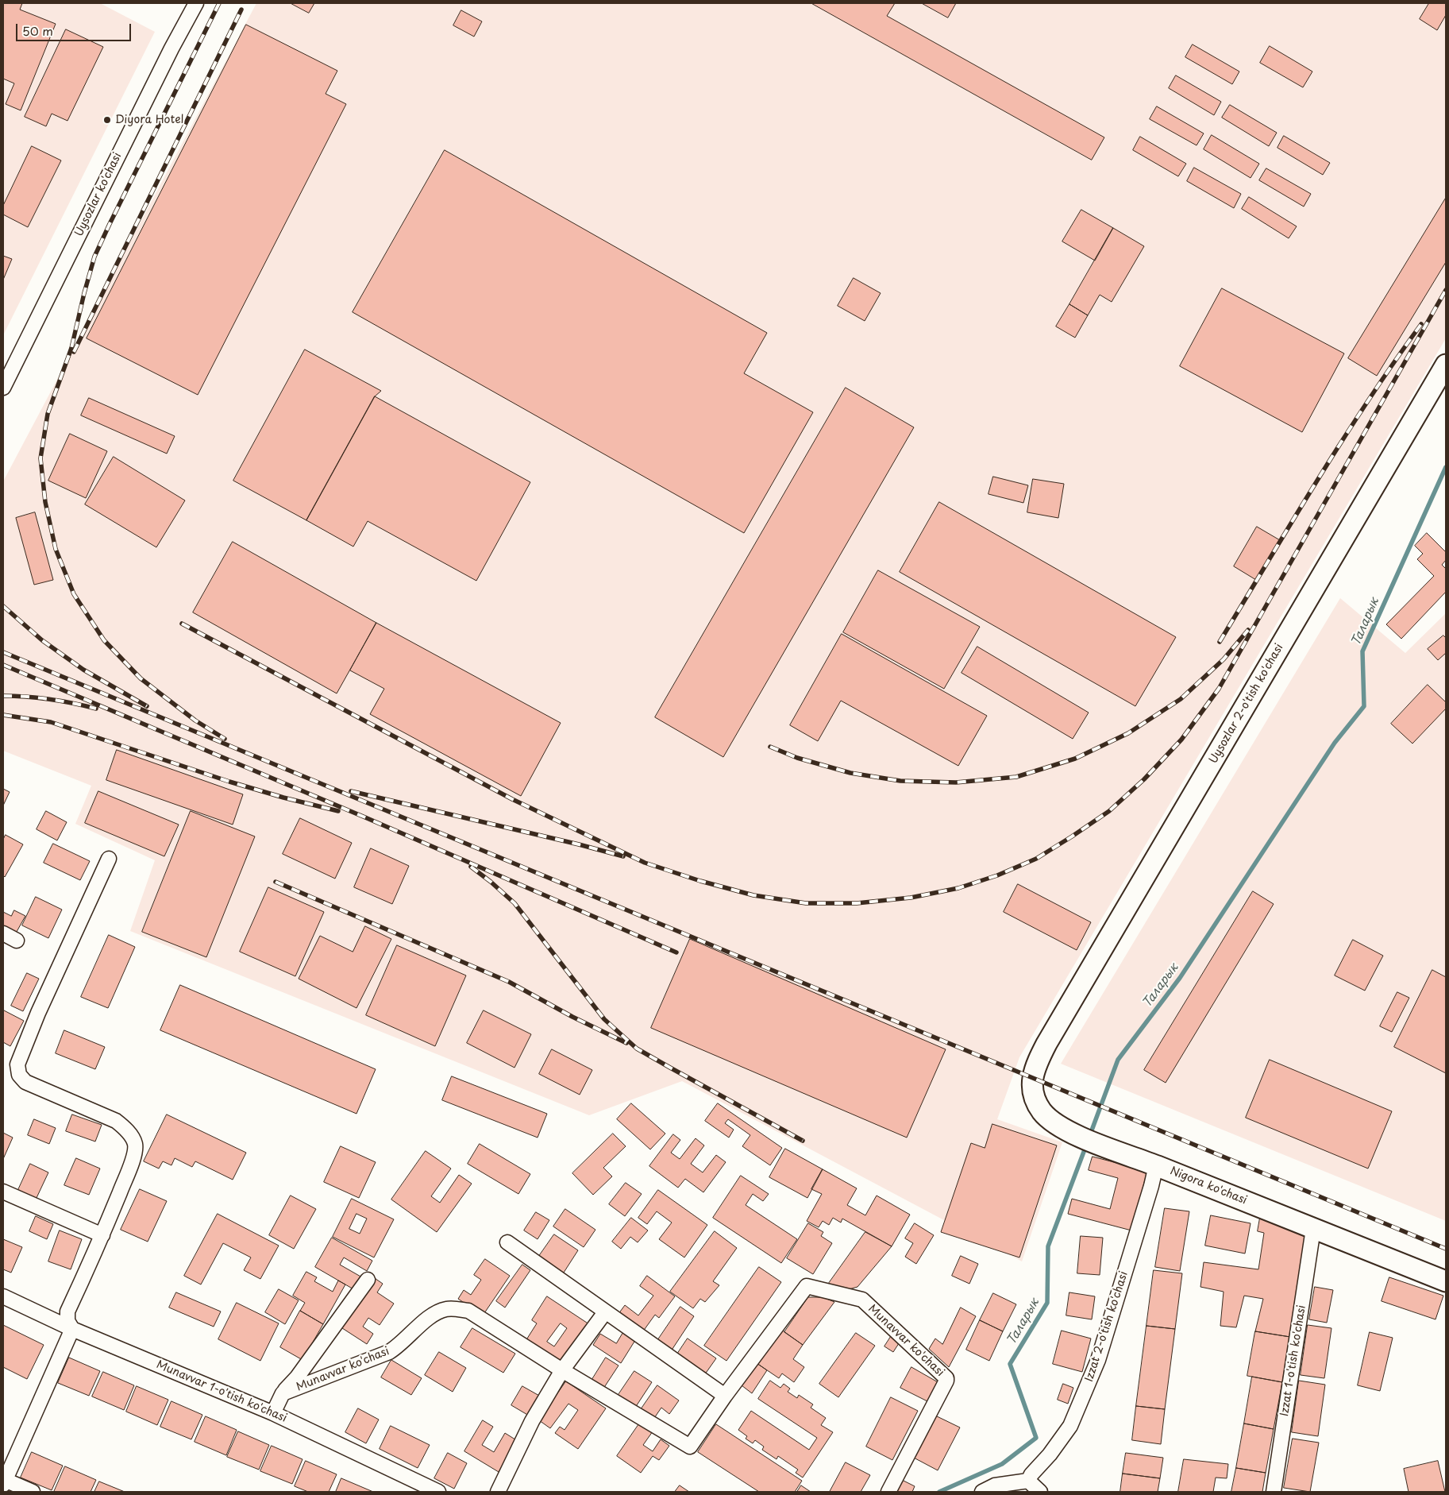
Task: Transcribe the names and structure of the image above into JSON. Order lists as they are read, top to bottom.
{
  "streets": {
    "street": [
      "Uysozlar ko'chasi",
      "Uysozlar 2-o'tish ko'chasi",
      "Nigora ko'chasi",
      "Izzat 2-o'tish ko'chasi",
      "Munavvar ko'chasi",
      "Izzat 1-o'tish ko'chasi",
      "Munavvar 1-o'tish ko'chasi"
    ]
  },
  "crossings": [
    ["Uysozlar 2-o'tish ko'chasi", "Nigora ko'chasi"],
    ["Nigora ko'chasi", "Izzat 2-o'tish ko'chasi"],
    ["Nigora ko'chasi", "Izzat 1-o'tish ko'chasi"],
    ["Munavvar ko'chasi", "Munavvar 1-o'tish ko'chasi"]
  ],
  "water": ["Таларык"],
  "places": ["Diyora Hotel"],
  "scale_bar": "50 m"
}
